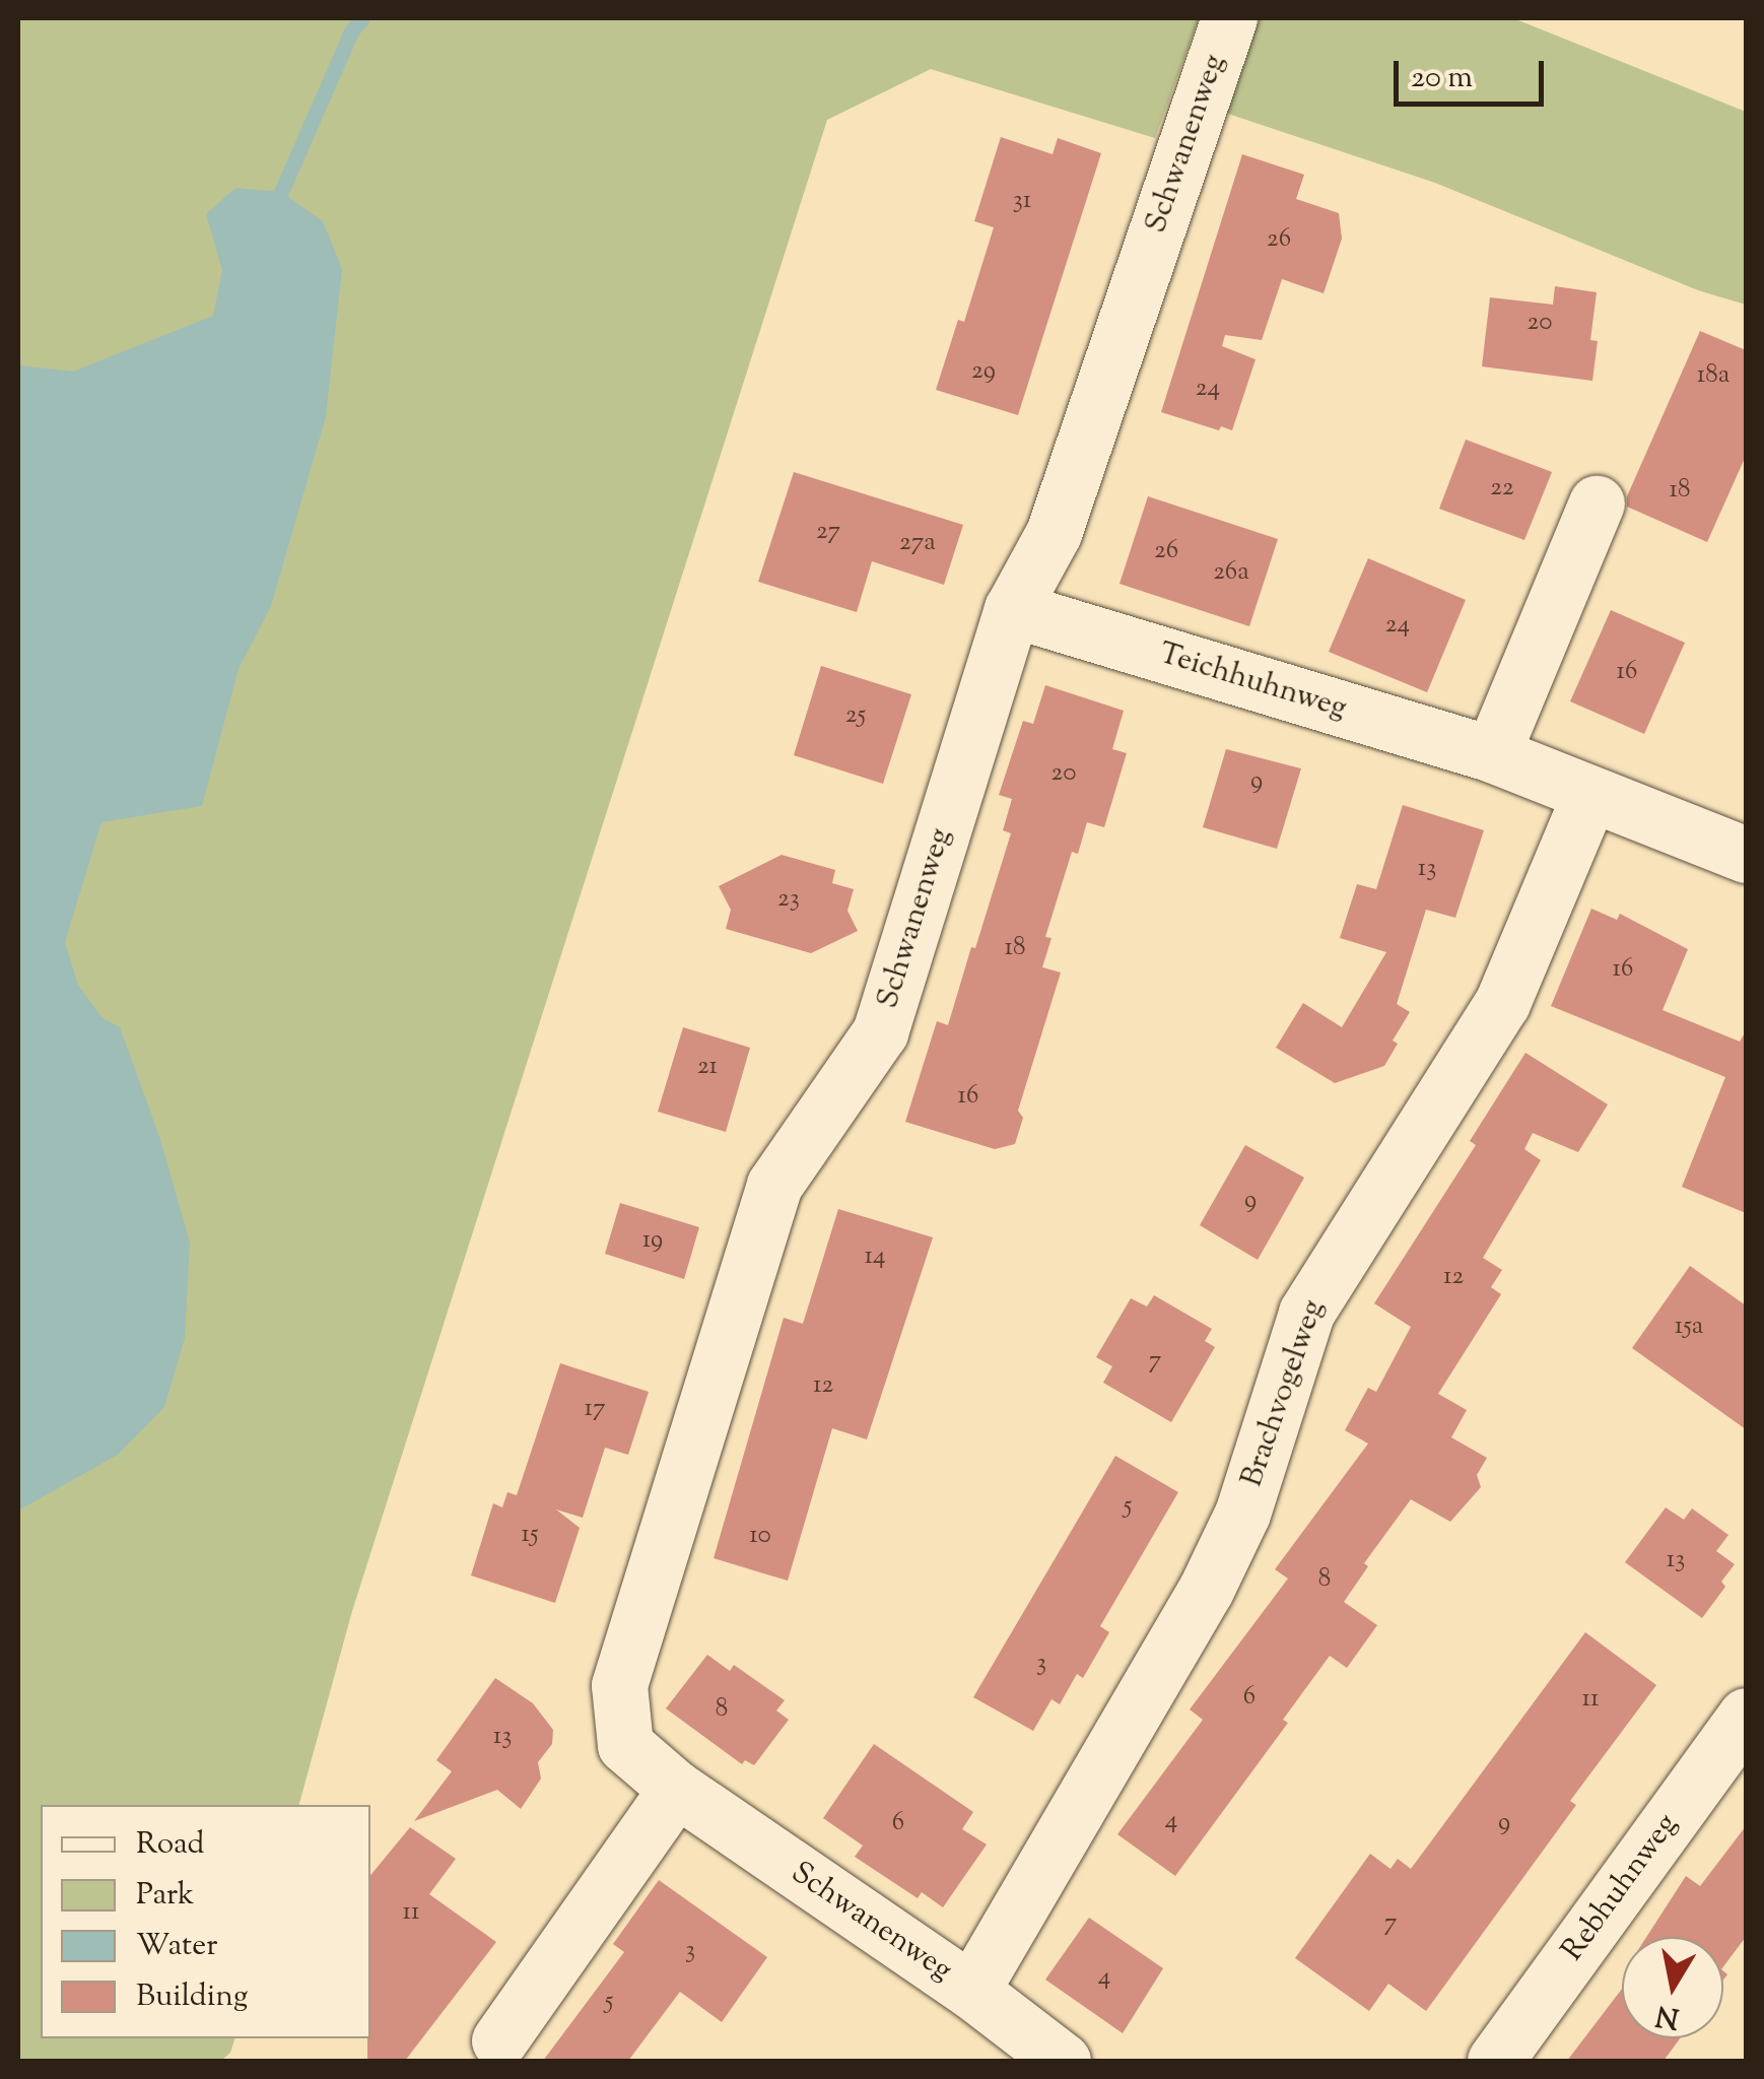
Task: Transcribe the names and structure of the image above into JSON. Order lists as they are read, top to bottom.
{
  "streets": {
    "street": [
      "Schwanenweg",
      "Teichhuhnweg",
      "Brachvogelweg",
      "Rebhuhnweg"
    ]
  },
  "crossings": [
    ["Schwanenweg", "Teichhuhnweg"],
    ["Schwanenweg", "Brachvogelweg"],
    ["Teichhuhnweg", "Brachvogelweg"]
  ],
  "house_numbers": [
    "31",
    "26",
    "20",
    "29",
    "18a",
    "24",
    "22",
    "18",
    "27",
    "27a",
    "26",
    "26a",
    "24",
    "16",
    "25",
    "20",
    "9",
    "13",
    "23",
    "18",
    "16",
    "21",
    "16",
    "9",
    "19",
    "14",
    "12",
    "15a",
    "7",
    "12",
    "17",
    "5",
    "15",
    "10",
    "13",
    "8",
    "3",
    "6",
    "11",
    "8",
    "13",
    "4",
    "6",
    "9",
    "11",
    "7",
    "3",
    "4",
    "5"
  ],
  "legend": [
    "Road",
    "Park",
    "Water",
    "Building"
  ],
  "scale_bar": "20 m",
  "north": "bottom"
}
